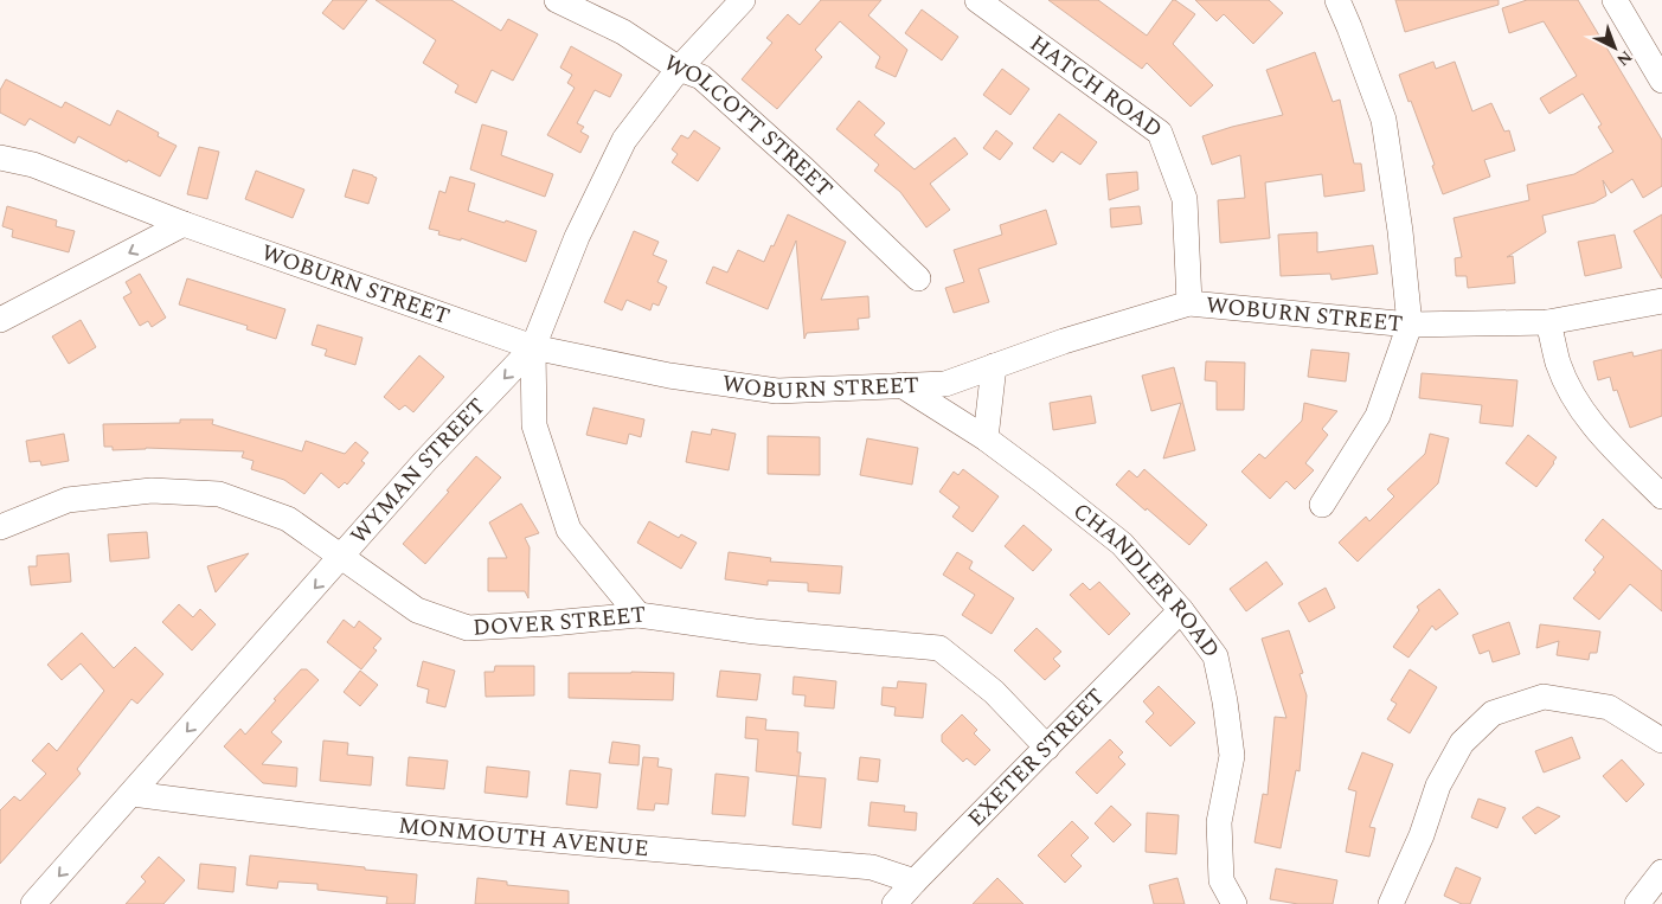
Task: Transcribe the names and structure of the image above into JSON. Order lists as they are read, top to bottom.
{
  "streets": {
    "street": [
      "HATCH ROAD",
      "WOLCOTT STREET",
      "WOBURN STREET",
      "WYMAN STREET",
      "CHANDLER ROAD",
      "DOVER STREET",
      "EXETER STREET",
      "MONMOUTH AVENUE"
    ]
  },
  "crossings": [
    ["HATCH ROAD", "WOBURN STREET"],
    ["WOLCOTT STREET", "WYMAN STREET"],
    ["WOBURN STREET", "WYMAN STREET"],
    ["WOBURN STREET", "CHANDLER ROAD"],
    ["WYMAN STREET", "DOVER STREET"],
    ["WYMAN STREET", "MONMOUTH AVENUE"],
    ["CHANDLER ROAD", "EXETER STREET"],
    ["DOVER STREET", "EXETER STREET"],
    ["EXETER STREET", "MONMOUTH AVENUE"]
  ],
  "one_way": ["WYMAN STREET"],
  "north": "bottom right"
}
